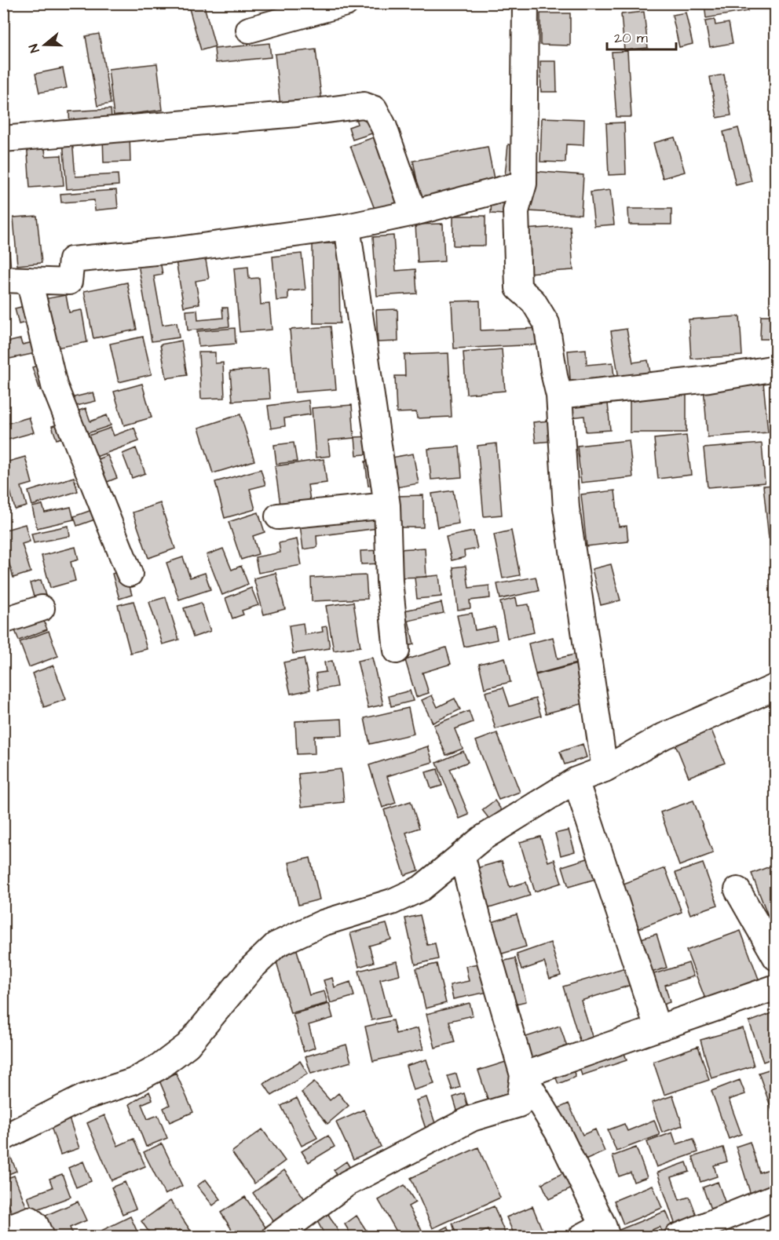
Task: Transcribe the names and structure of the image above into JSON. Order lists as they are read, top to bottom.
{
  "scale_bar": "20 m",
  "north": "left"
}
